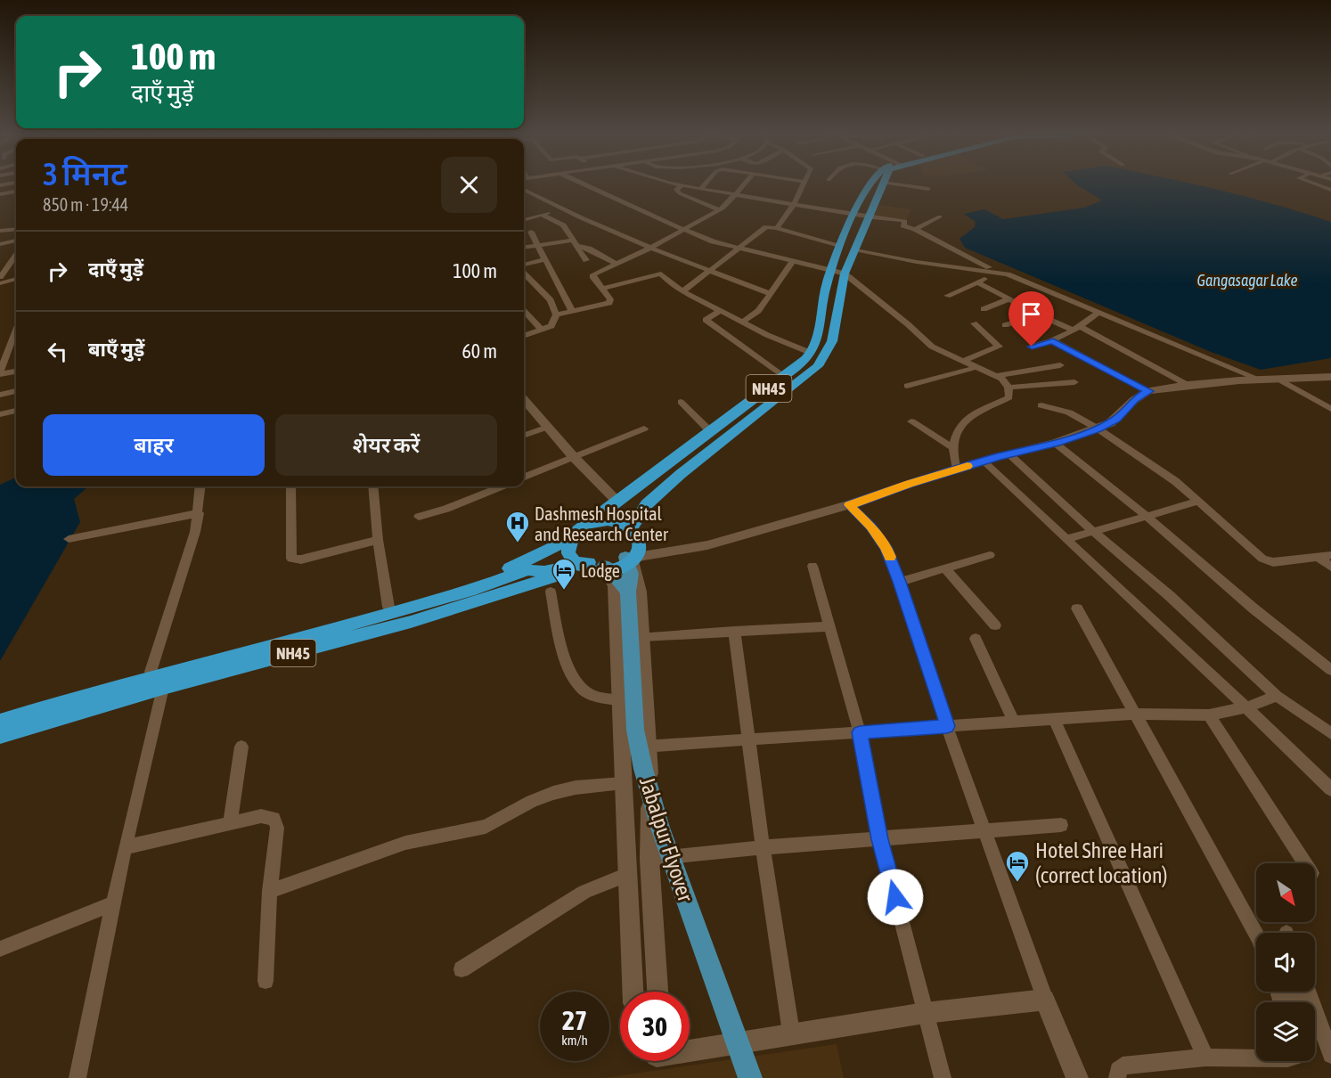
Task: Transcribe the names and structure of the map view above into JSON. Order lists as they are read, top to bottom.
{
  "streets": {
    "highway": ["NH45"],
    "main road": ["Jabalpur Flyover"]
  },
  "crossings": [
    ["NH45", "Jabalpur Flyover"]
  ],
  "water": ["Gangasagar Lake"],
  "places": {
    "hospital": ["Dashmesh Hospital and Research Center"],
    "hotel": ["Lodge", "Hotel Shree Hari (correct location)"]
  },
  "north": "bottom right",
  "page": {
    "turn": ["100 m", "दाएँ मुड़ें"],
    "heading": ["3 मिनट", "850 m · 19:44"],
    "list": [
      {
        "name": "दाएँ मुड़ें",
        "value": "100 m"
      },
      {
        "name": "बाएँ मुड़ें",
        "value": "60 m"
      }
    ],
    "buttons": ["बाहर", "शेयर करें"],
    "speed": "27 km/h",
    "limit": "30"
  }
}
